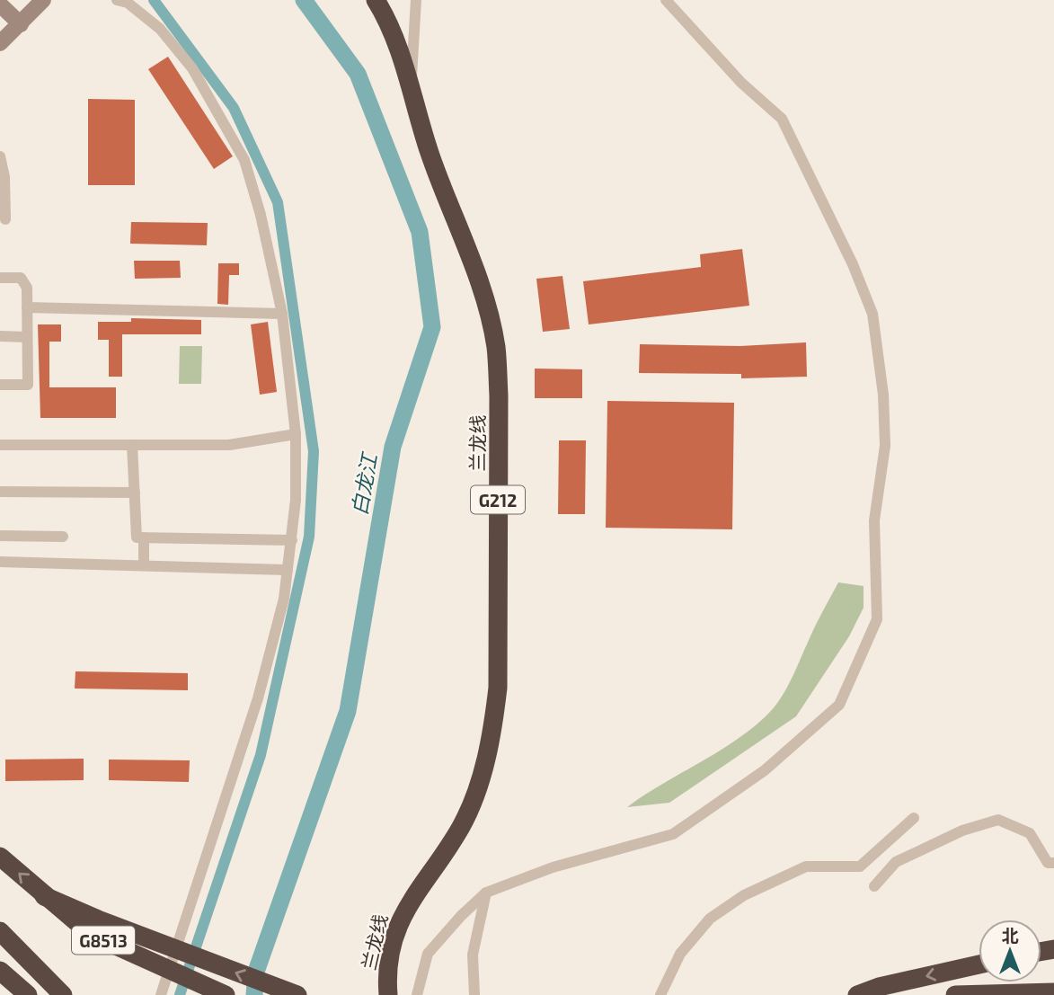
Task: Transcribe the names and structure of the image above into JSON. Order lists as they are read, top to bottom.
{
  "streets": {
    "highway": ["兰龙线", "G212", "G8513"]
  },
  "water": ["白龙江"],
  "north": "top"
}
